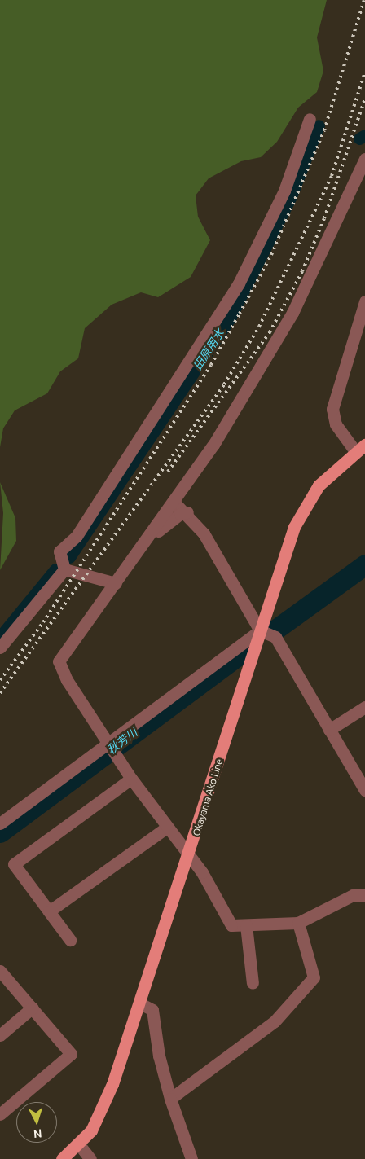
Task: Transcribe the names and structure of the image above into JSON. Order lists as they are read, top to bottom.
{
  "streets": {
    "main road": ["Okayama Ako Line"]
  },
  "water": ["田原用水", "秋芳川"],
  "north": "bottom"
}
